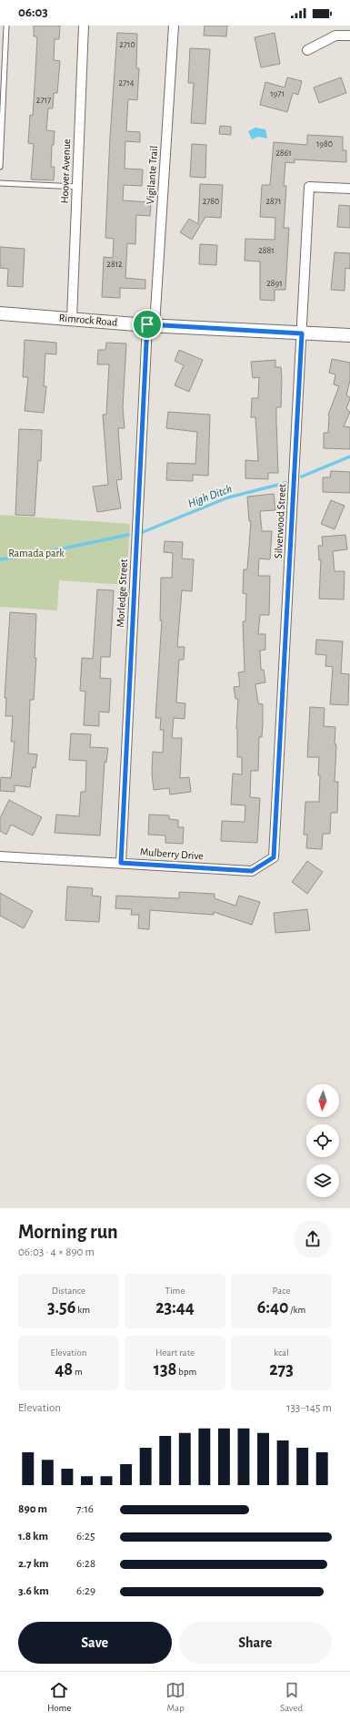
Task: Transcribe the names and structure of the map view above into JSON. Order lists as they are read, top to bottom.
{
  "streets": {
    "main road": ["Rimrock Road"],
    "street": [
      "Hoover Avenue",
      "Vigilante Trail",
      "Silverwood Street",
      "Morledge Street",
      "Mulberry Drive"
    ]
  },
  "crossings": [
    ["Hoover Avenue", "Rimrock Road"],
    ["Vigilante Trail", "Rimrock Road"],
    ["Vigilante Trail", "Morledge Street"],
    ["Rimrock Road", "Silverwood Street"],
    ["Rimrock Road", "Morledge Street"],
    ["Silverwood Street", "Mulberry Drive"],
    ["Morledge Street", "Mulberry Drive"]
  ],
  "water": ["High Ditch"],
  "parks": ["Ramada park"],
  "house_numbers": [
    "2710",
    "2714",
    "1971",
    "2717",
    "1980",
    "2861",
    "2780",
    "2871",
    "2881",
    "2812",
    "2891"
  ],
  "north": "bottom",
  "page": {
    "status": "06:03",
    "heading": ["Morning run", "06:03 · 4 × 890 m"],
    "stats": [
      ["Distance", "3.56 km"],
      ["Time", "23:44"],
      ["Pace", "6:40 /km"],
      ["Elevation", "48 m"],
      ["Heart rate", "138 bpm"],
      ["kcal", "273"]
    ],
    "chart": ["Elevation", "133–145 m"],
    "list": [
      {
        "name": "890 m",
        "note": "7:16"
      },
      {
        "name": "1.8 km",
        "note": "6:25"
      },
      {
        "name": "2.7 km",
        "note": "6:28"
      },
      {
        "name": "3.6 km",
        "note": "6:29"
      }
    ],
    "buttons": ["Save", "Share"],
    "tabs": ["Home", "Map", "Saved"]
  }
}
